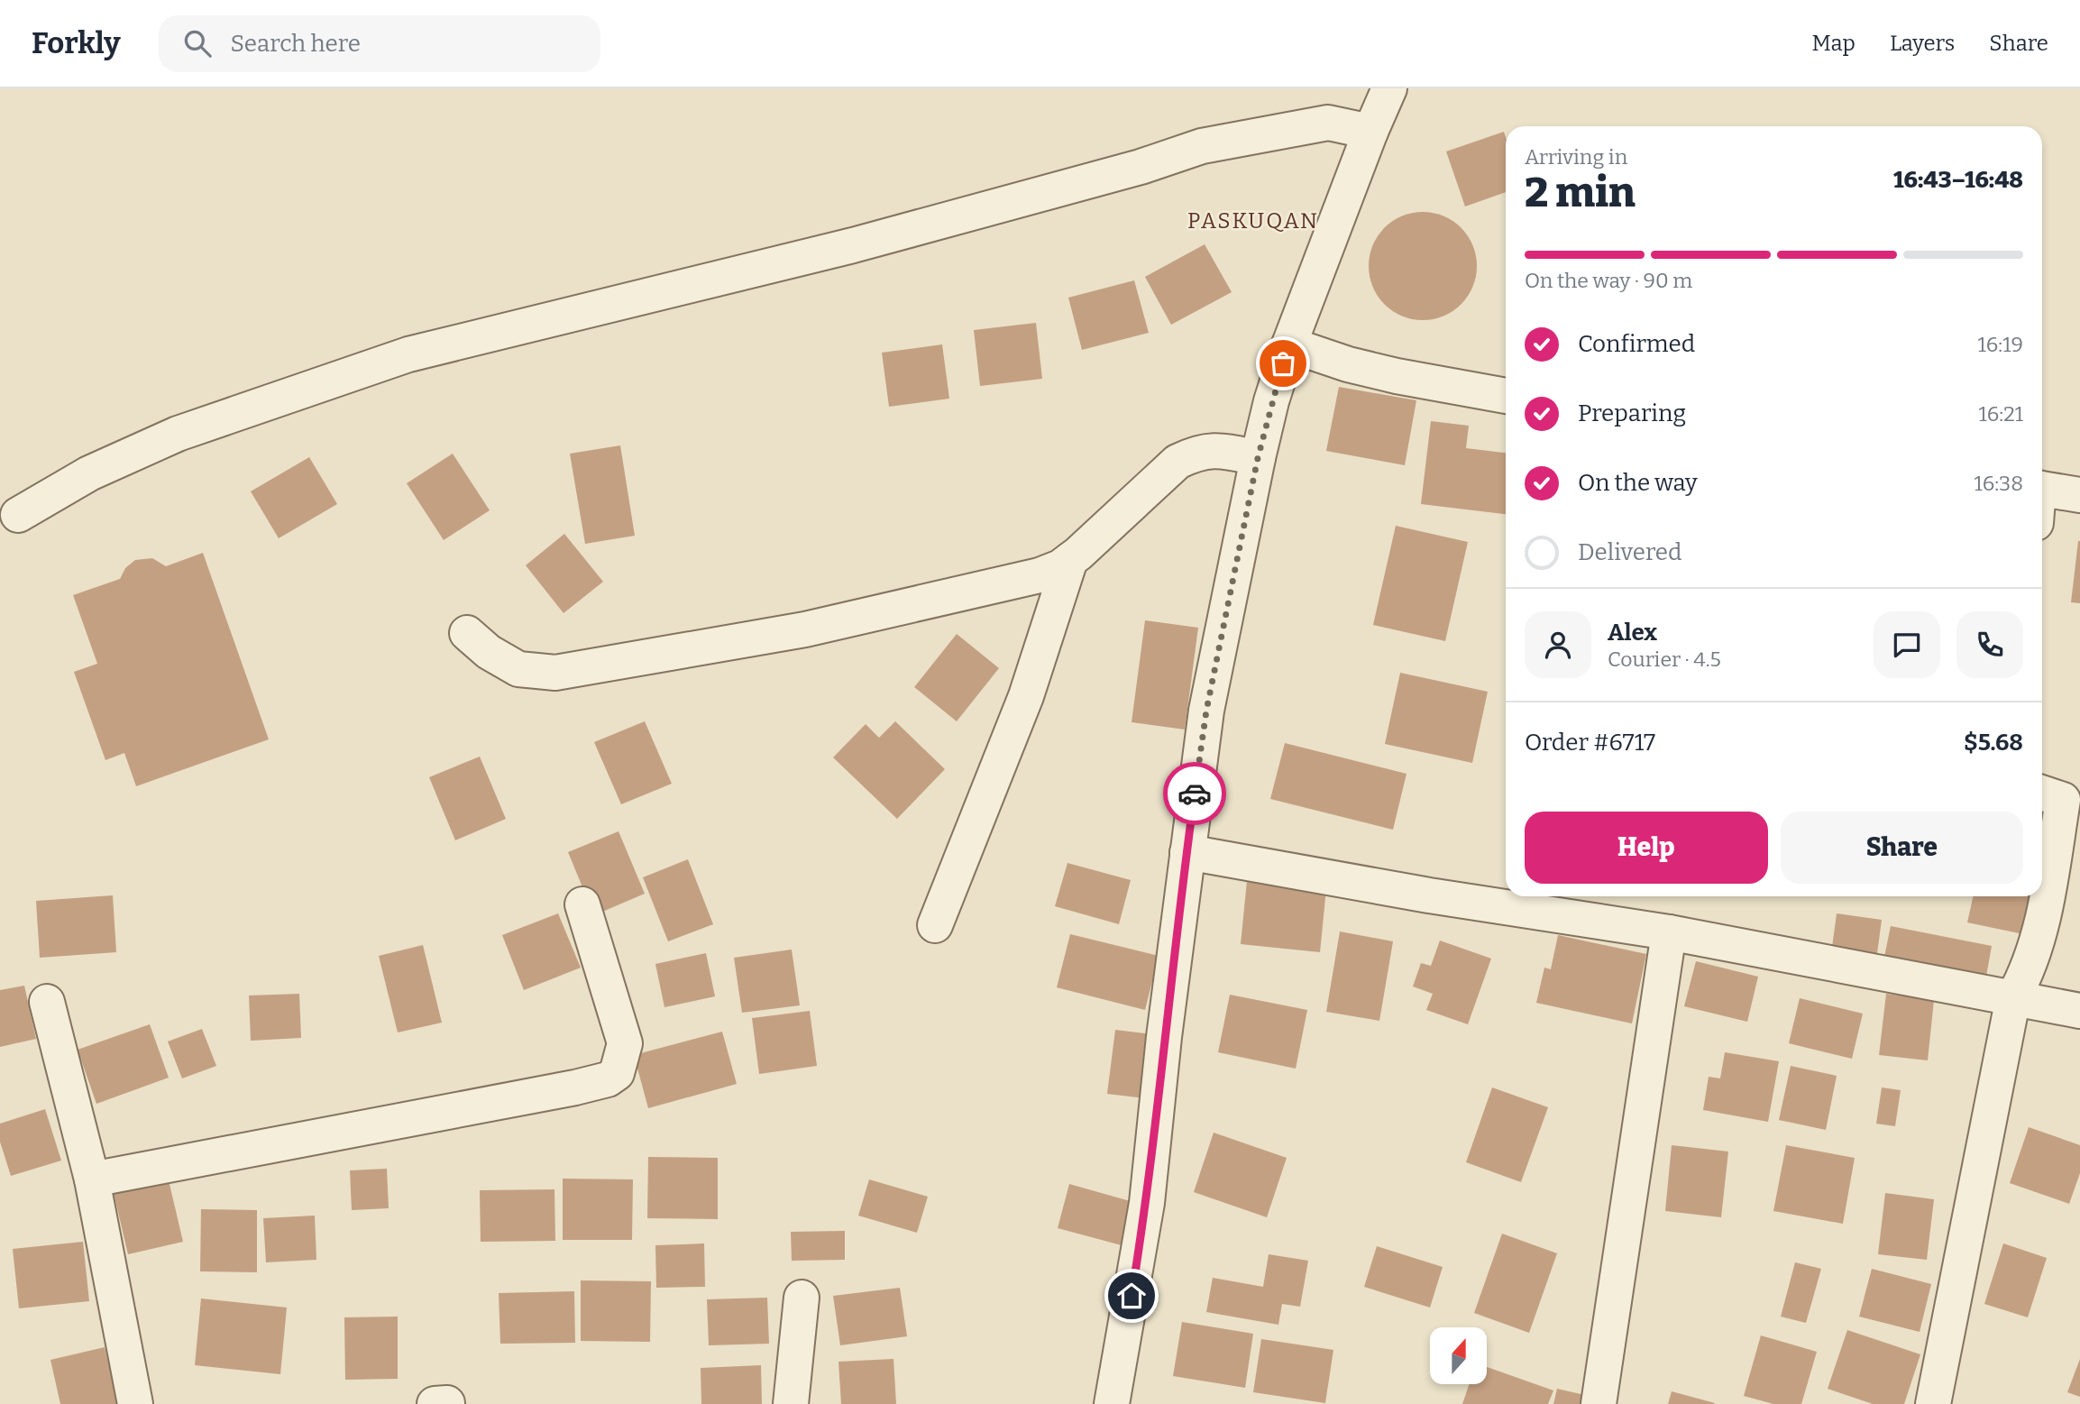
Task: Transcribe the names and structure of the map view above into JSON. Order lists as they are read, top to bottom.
{
  "districts": ["PASKUQAN"],
  "north": "top",
  "page": {
    "header": "Forkly",
    "search": "Search here",
    "nav": ["Map", "Layers", "Share"],
    "heading": ["2 min", "Arriving in", "16:43–16:48"],
    "panel": [
      "Alex",
      "Courier · 4.5",
      "Order #6717",
      "$5.68"
    ],
    "bar": "On the way · 90 m",
    "list": [
      ["Confirmed", "16:19"],
      ["Preparing", "16:21"],
      ["On the way", "16:38"],
      "Delivered"
    ],
    "buttons": ["Help", "Share"]
  }
}
